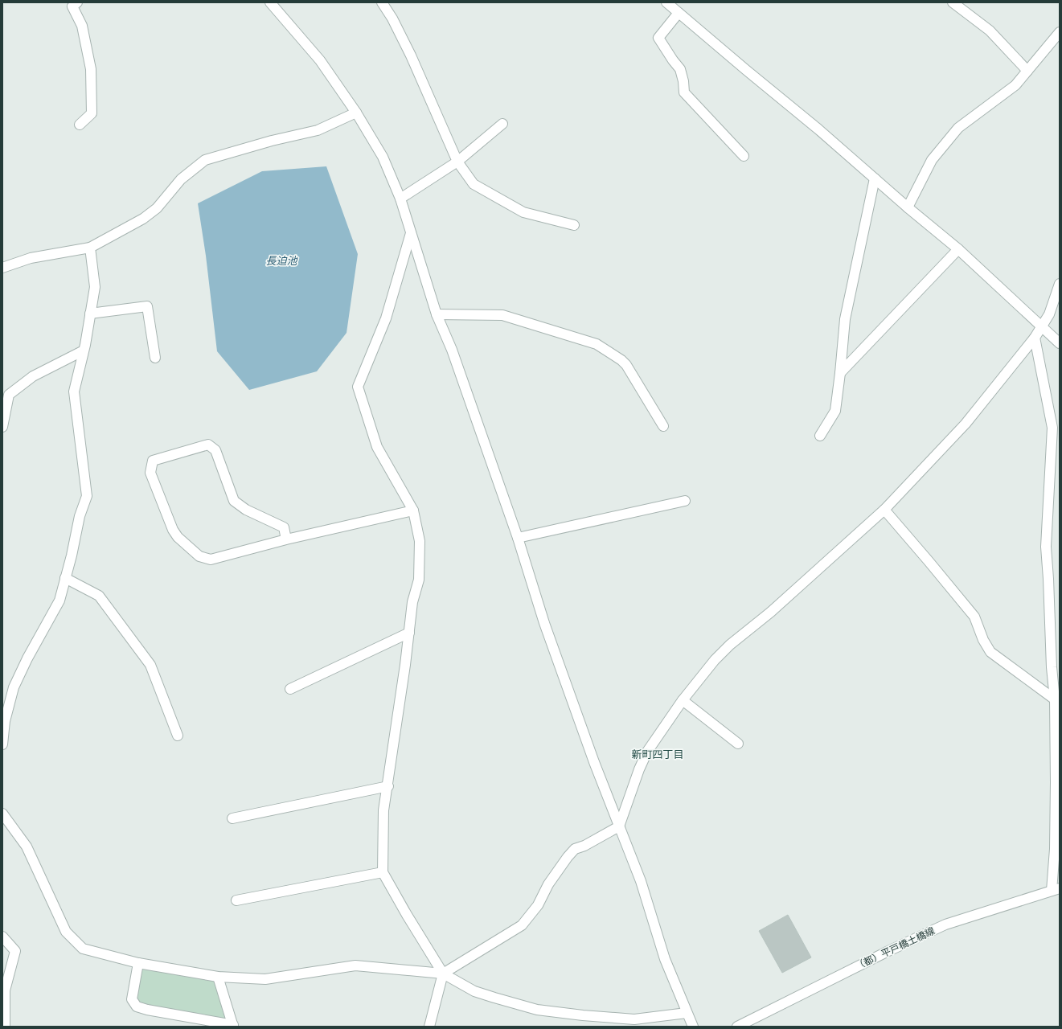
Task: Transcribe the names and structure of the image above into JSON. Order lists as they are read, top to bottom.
{
  "streets": {
    "street": ["（都）平戸橋土橋線"]
  },
  "districts": ["新町四丁目"],
  "water": ["長迫池"]
}
